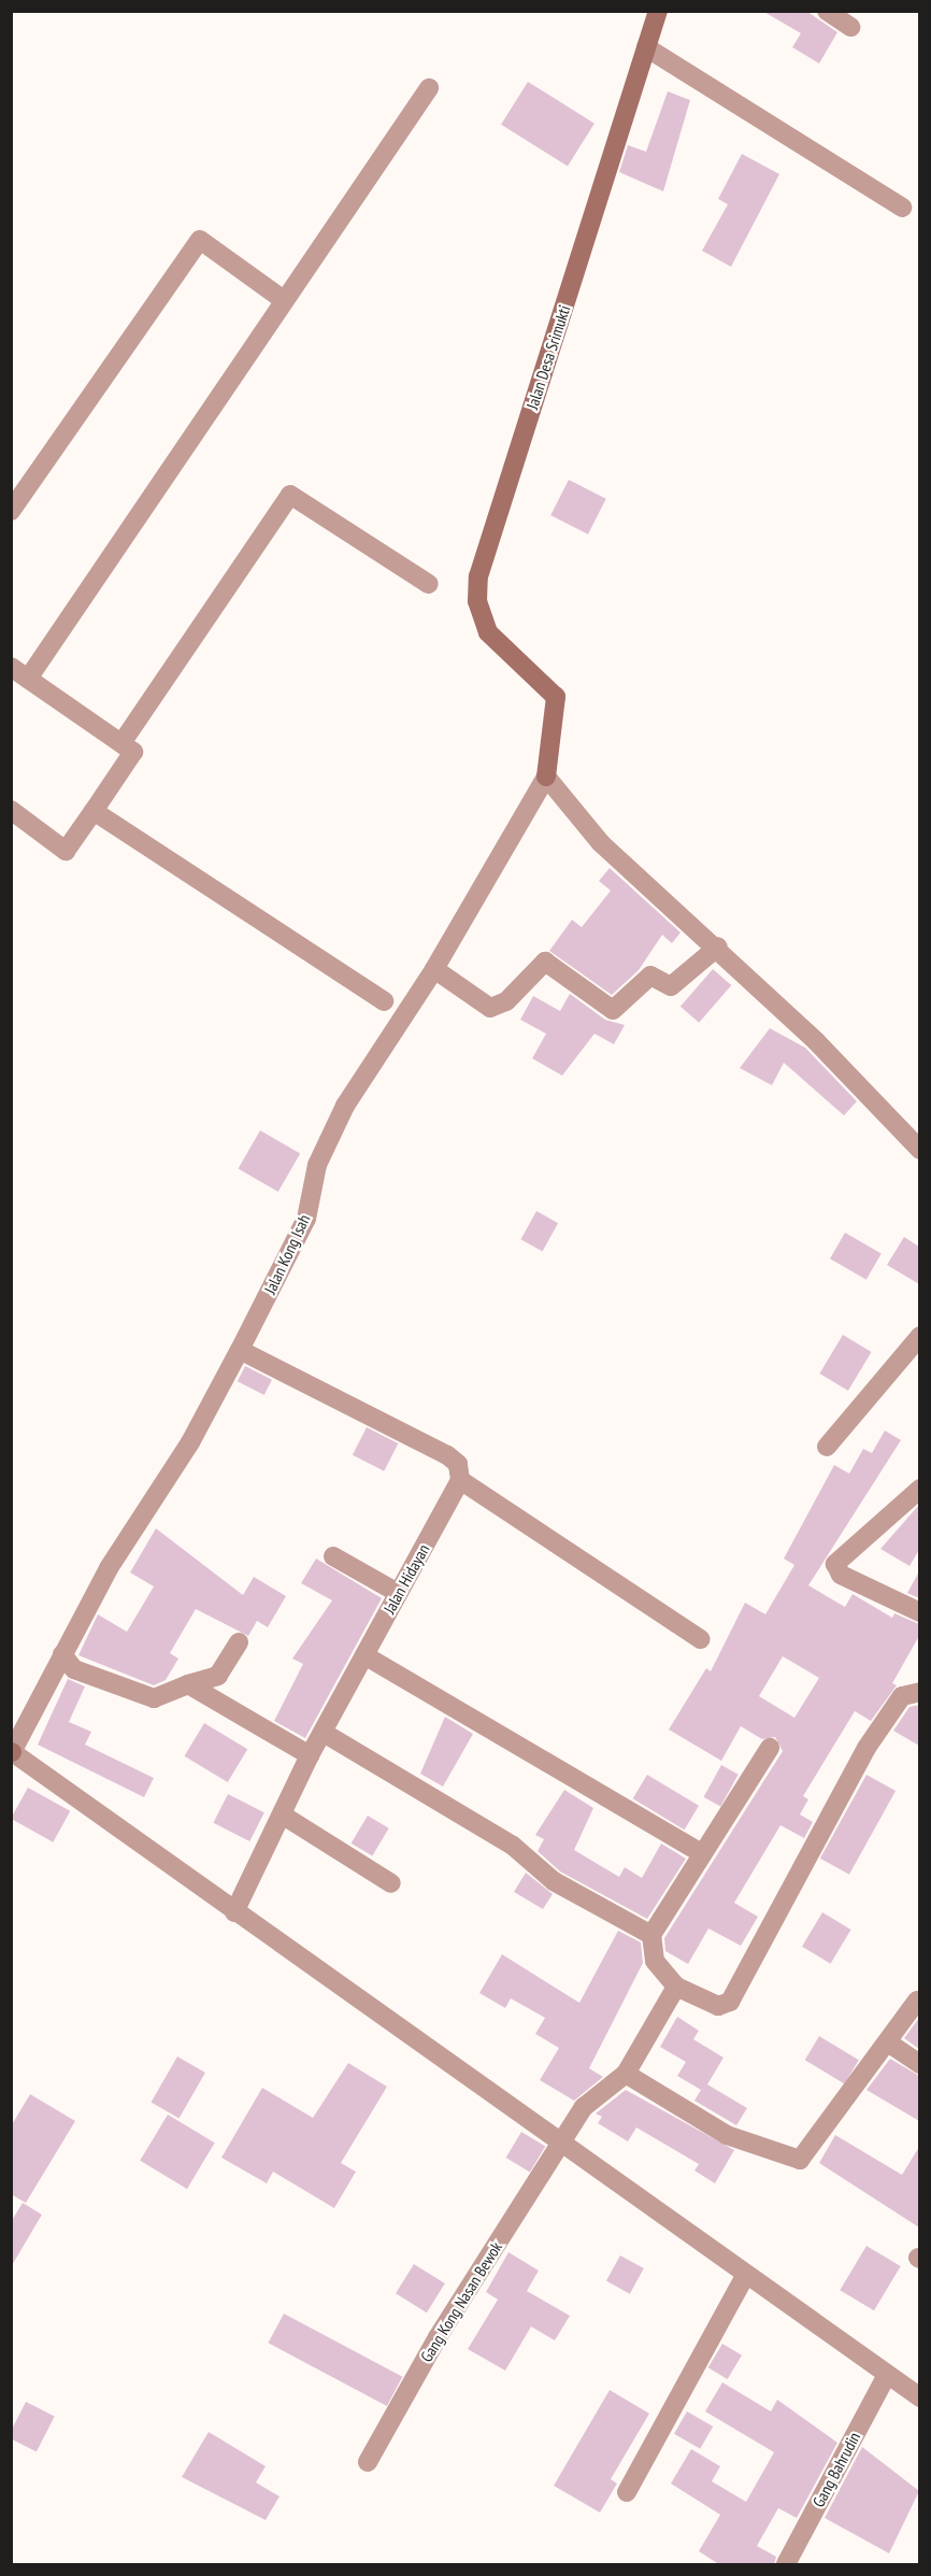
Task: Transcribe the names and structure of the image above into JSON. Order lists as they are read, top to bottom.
{
  "streets": {
    "street": [
      "Jalan Desa Srimukti",
      "Jalan Kong Isah",
      "Jalan Hidayan",
      "Gang Kong Nasan Bewok",
      "Gang Bahrudin"
    ]
  },
  "crossings": [
    ["Jalan Desa Srimukti", "Jalan Kong Isah"]
  ]
}
